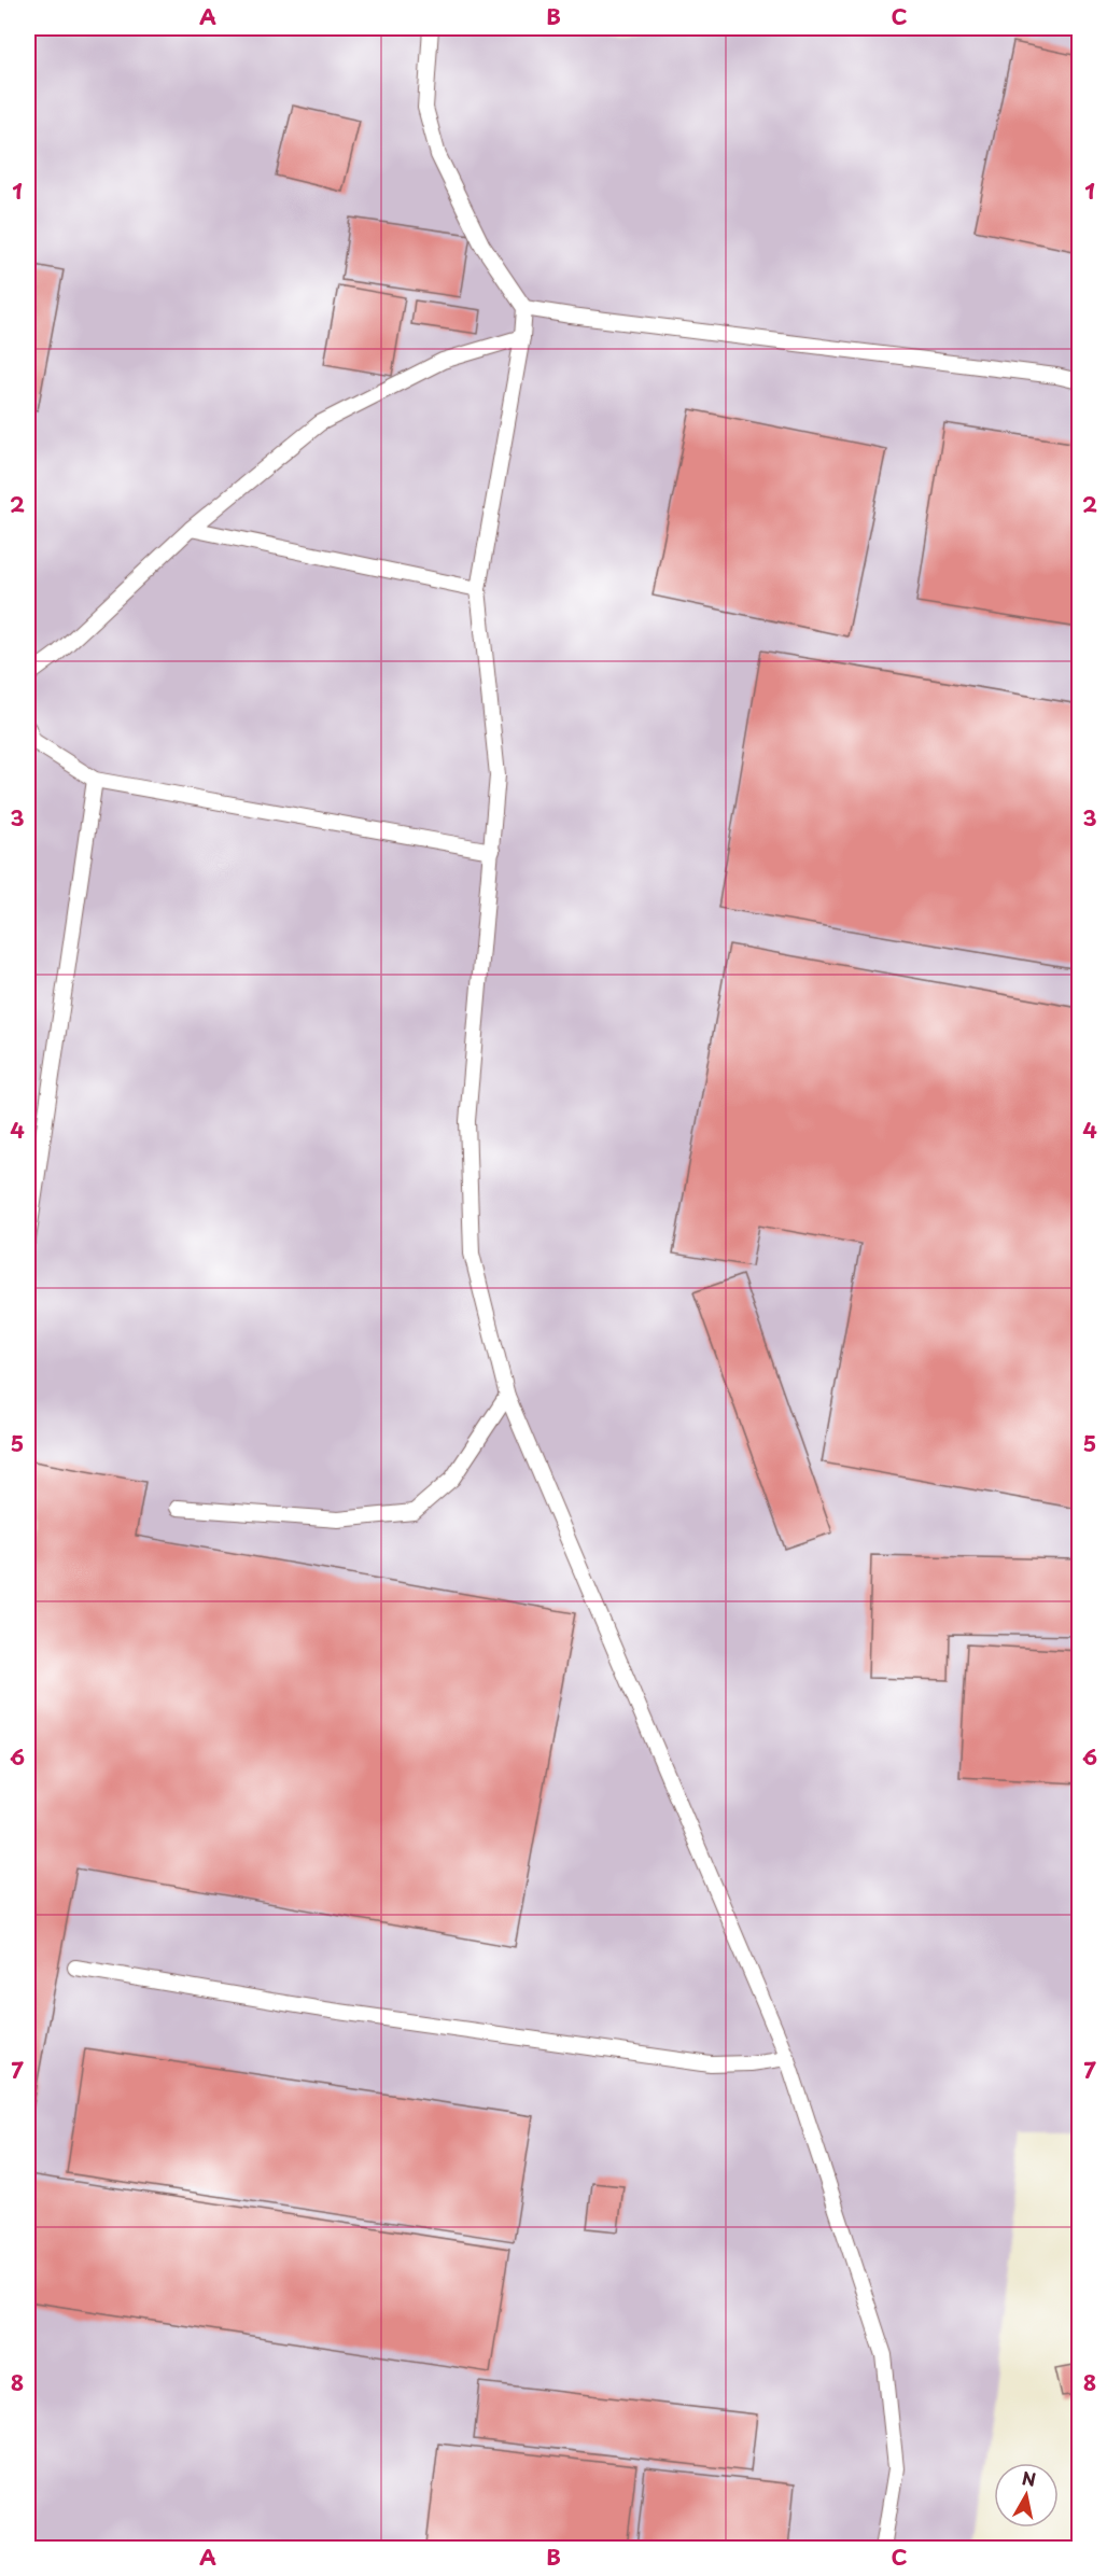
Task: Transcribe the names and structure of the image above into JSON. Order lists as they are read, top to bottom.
{
  "north": "top",
  "grid": {
    "columns": ["A", "B", "C"],
    "rows": [
      "1",
      "2",
      "3",
      "4",
      "5",
      "6",
      "7",
      "8"
    ]
  }
}
